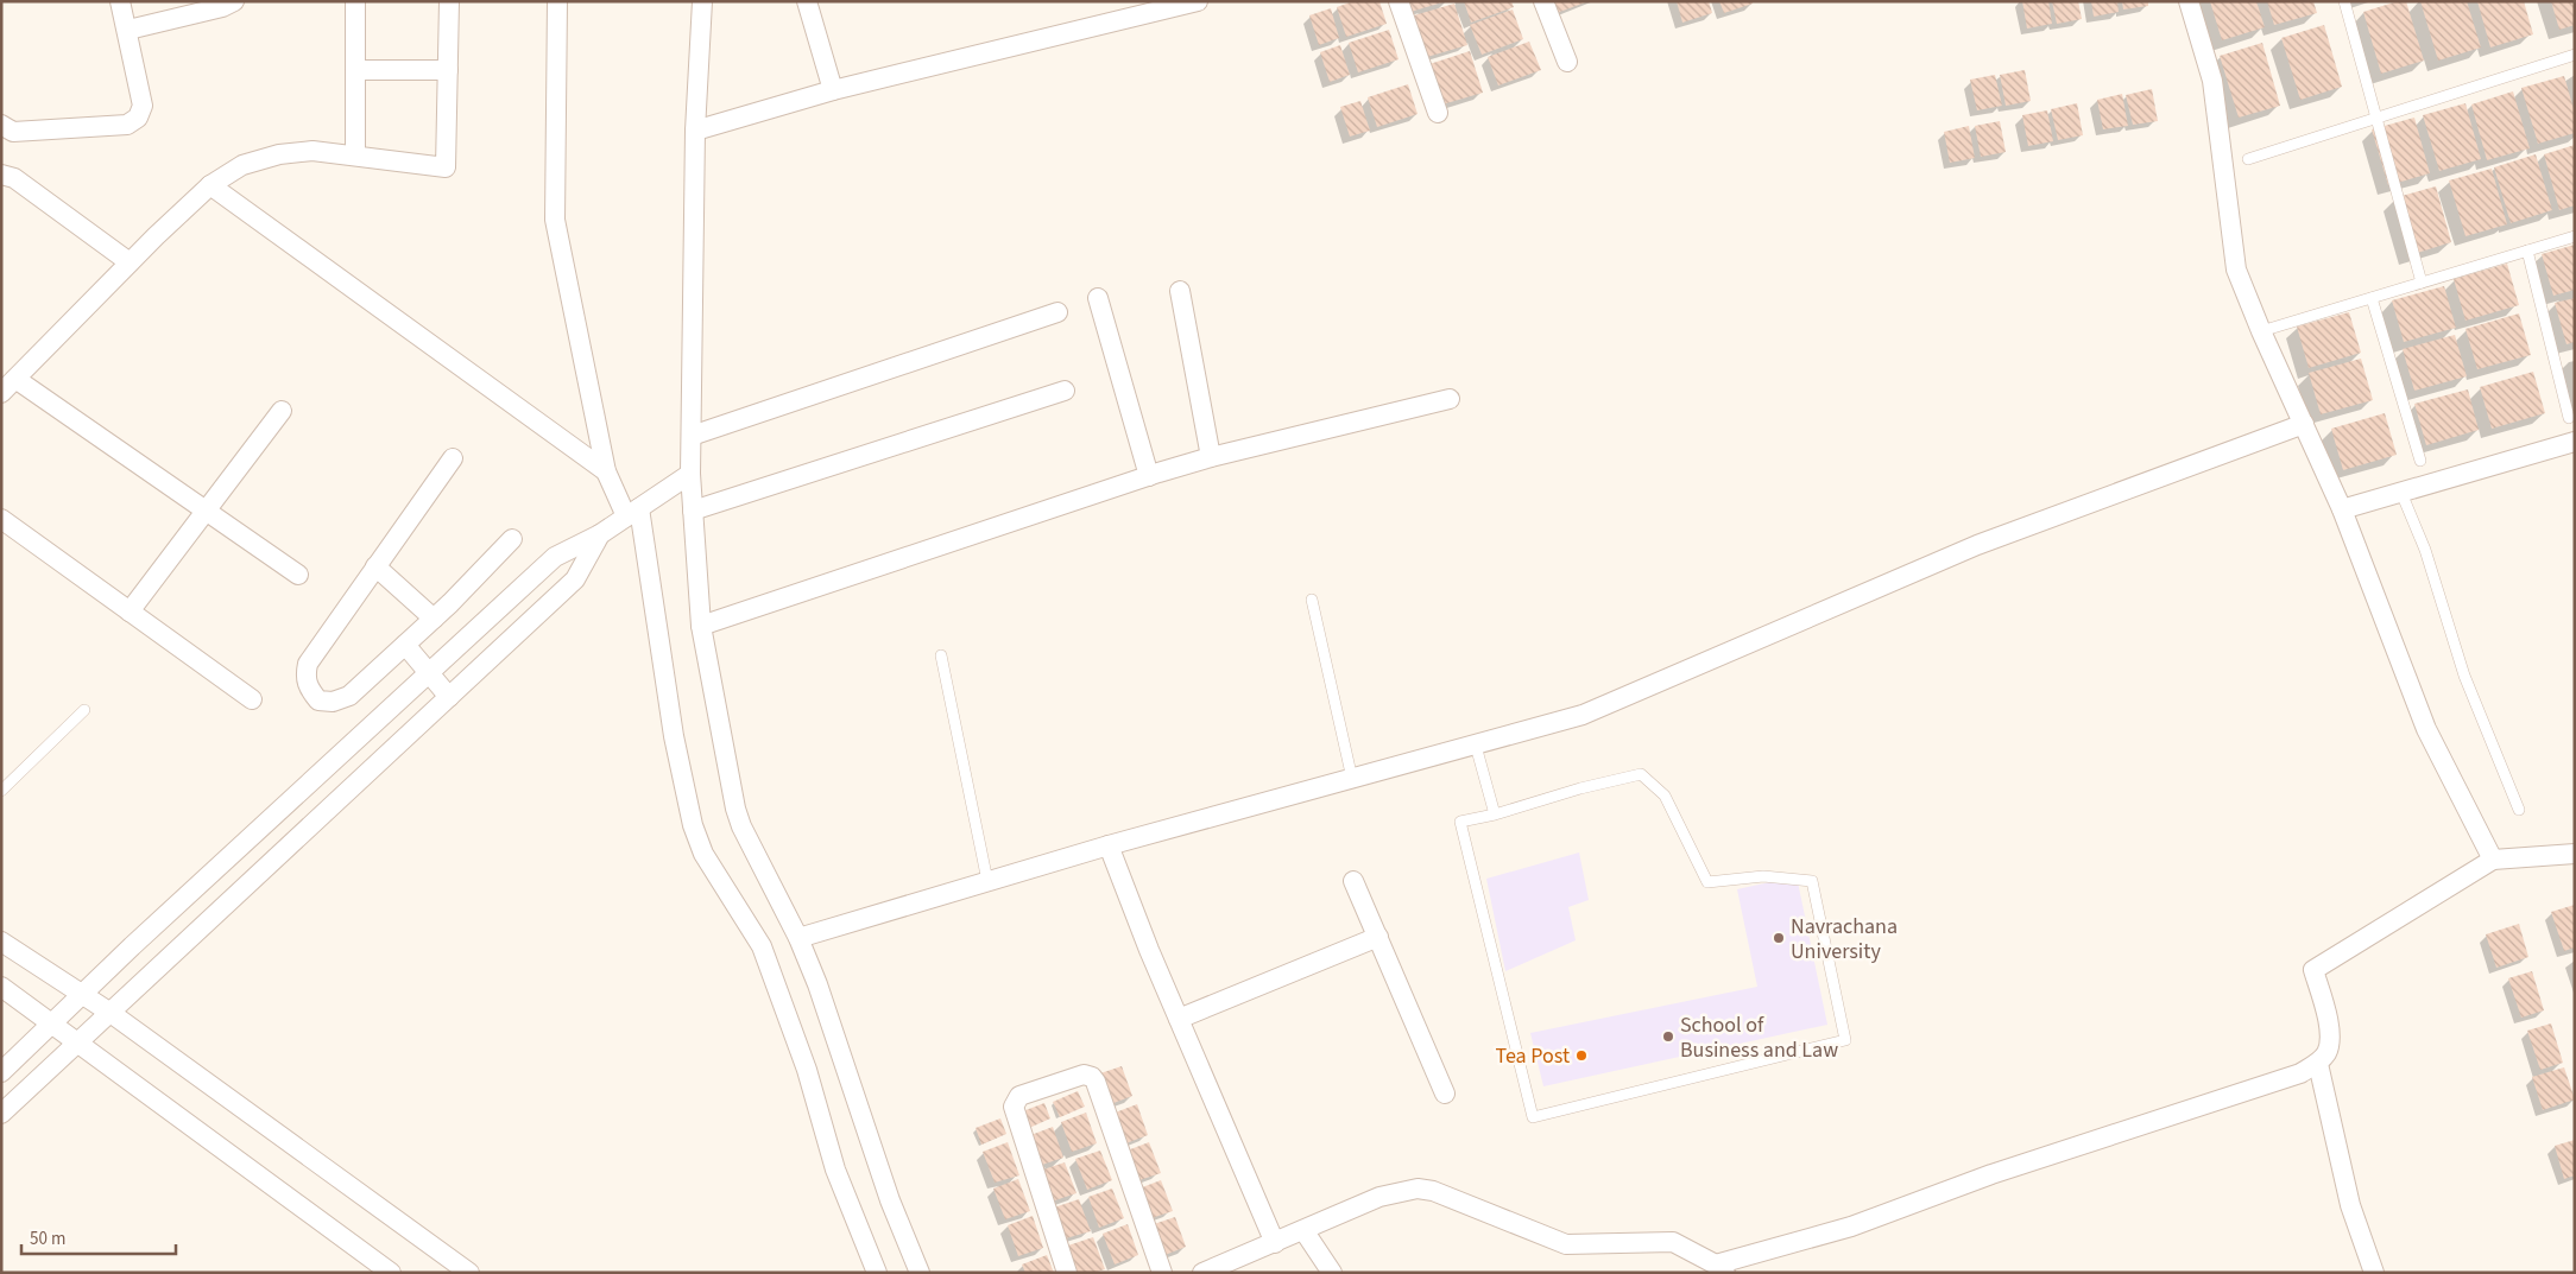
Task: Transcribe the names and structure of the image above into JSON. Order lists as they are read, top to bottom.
{
  "places": ["Navrachana University", "School of Business and Law", "Tea Post"],
  "scale_bar": "50 m"
}
